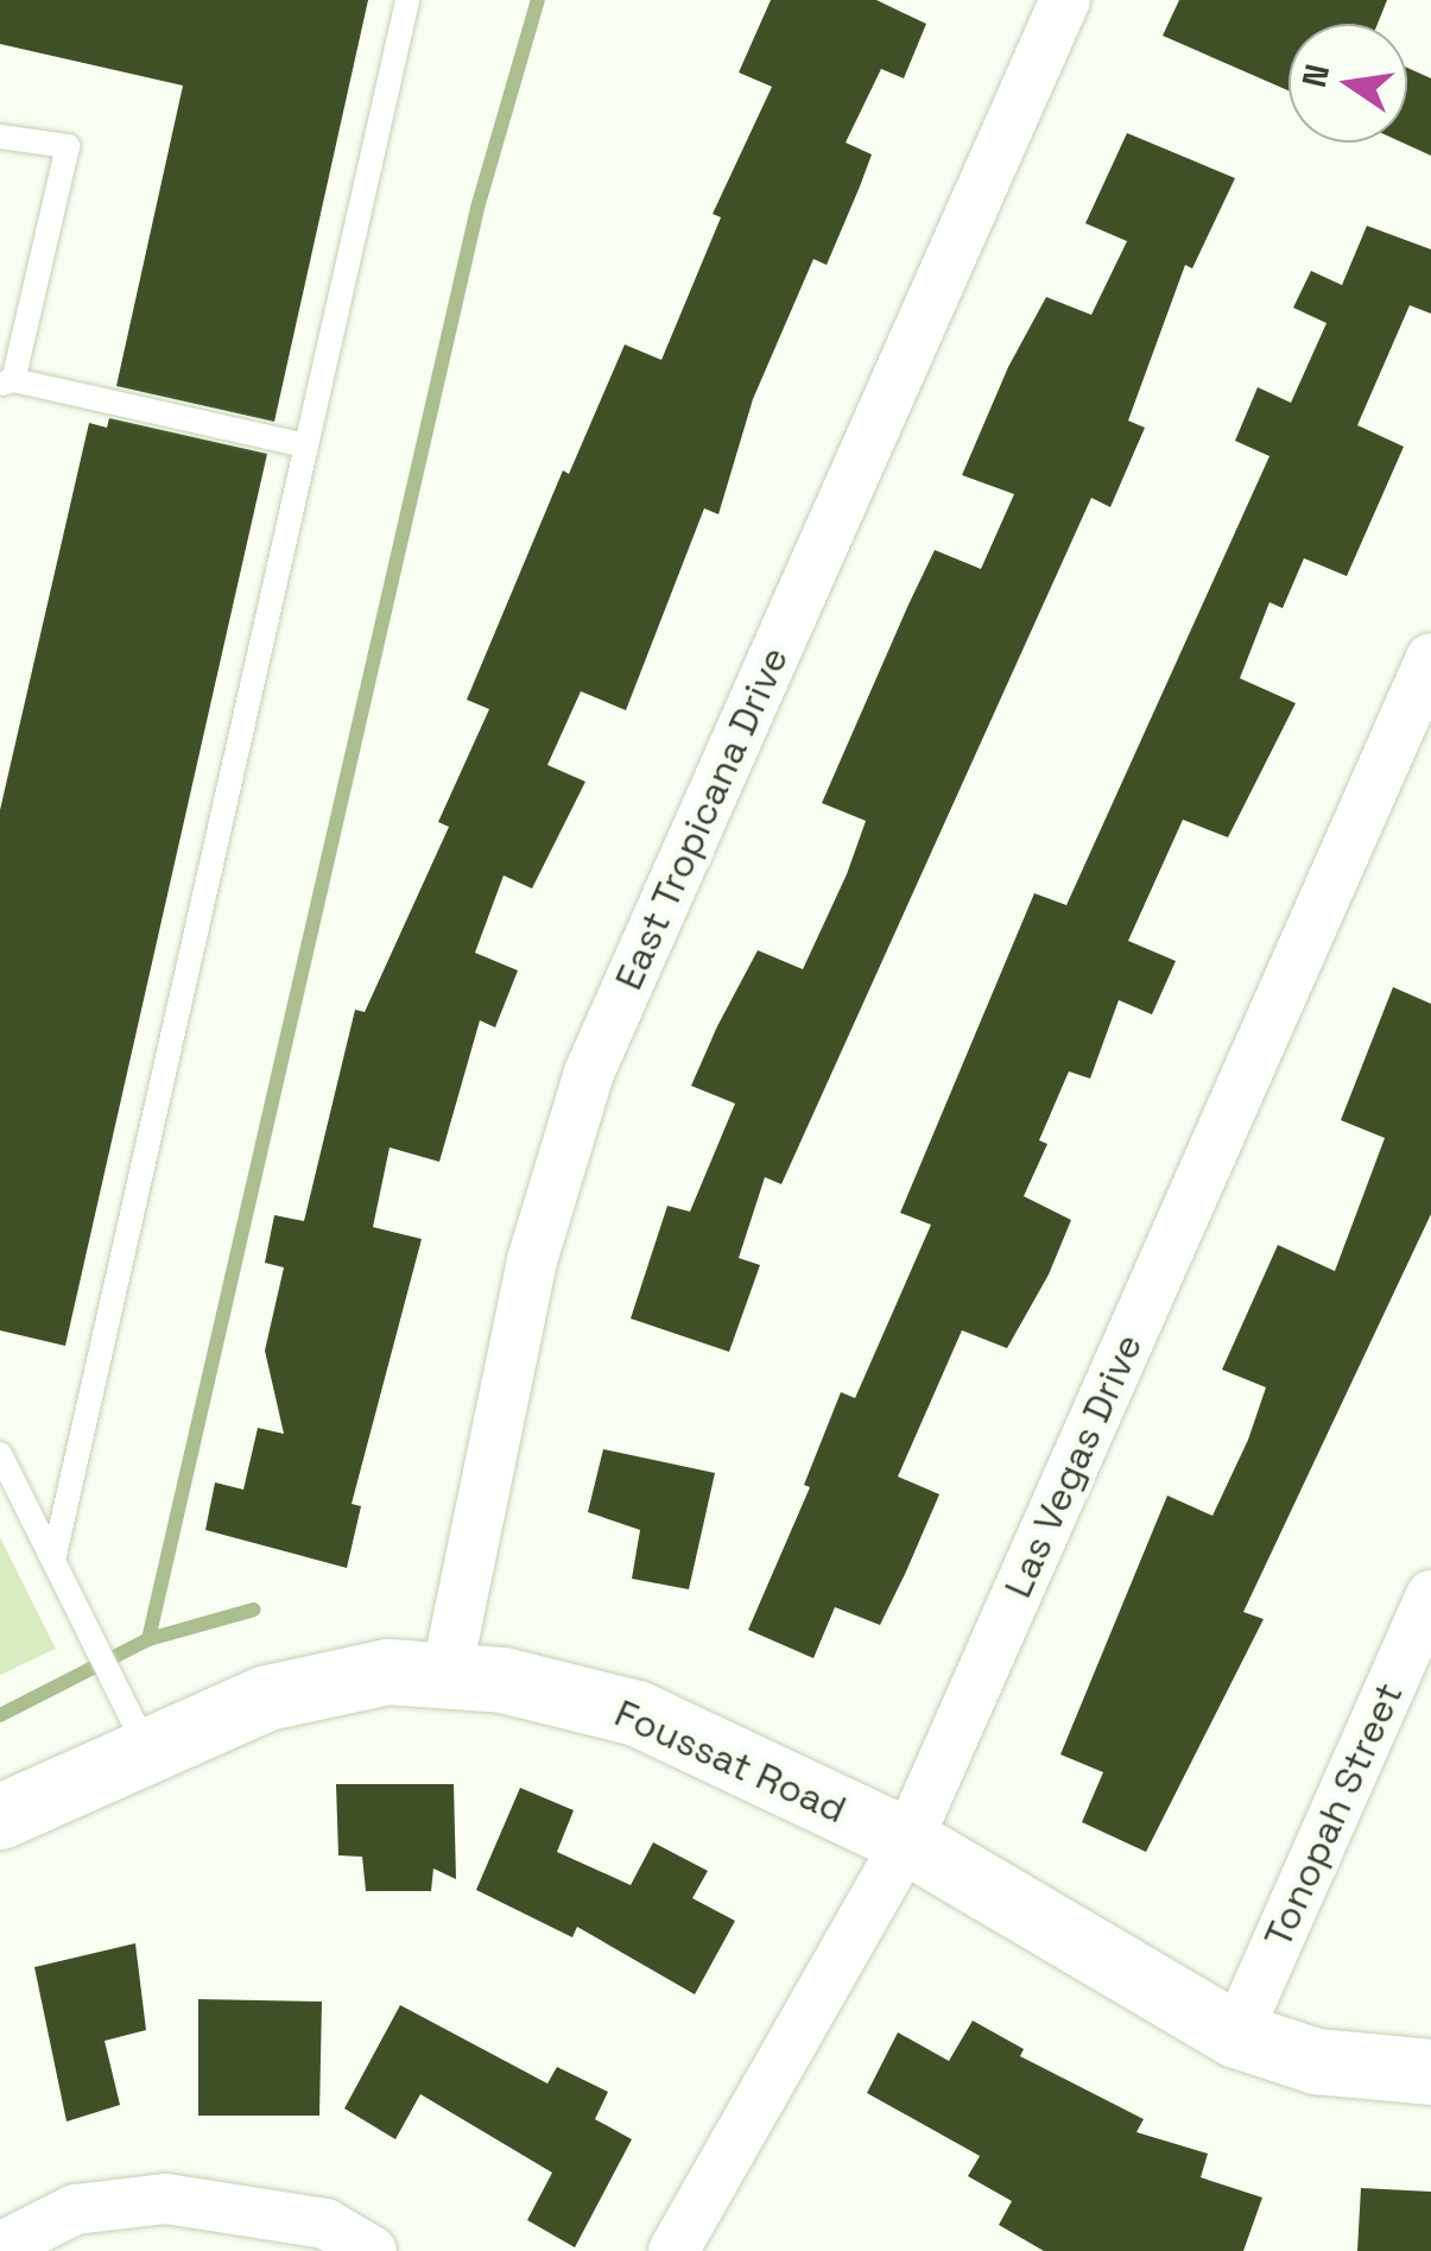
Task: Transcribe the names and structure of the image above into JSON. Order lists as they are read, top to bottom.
{
  "streets": {
    "main road": ["Foussat Road"],
    "street": ["East Tropicana Drive", "Las Vegas Drive", "Tonopah Street"]
  },
  "crossings": [
    ["East Tropicana Drive", "Foussat Road"],
    ["Las Vegas Drive", "Foussat Road"],
    ["Foussat Road", "Tonopah Street"]
  ],
  "north": "left"
}
